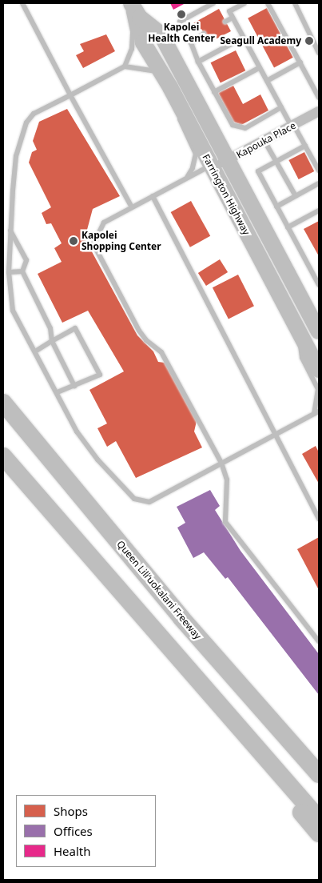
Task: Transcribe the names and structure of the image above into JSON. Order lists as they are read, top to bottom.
{
  "streets": {
    "highway": ["Queen Liliʻuokalani Freeway"],
    "main road": ["Farrington Highway"],
    "street": ["Kapouka Place"]
  },
  "crossings": [
    ["Kapouka Place", "Farrington Highway"]
  ],
  "places": ["Kapolei Health Center", "Seagull Academy", "Kapolei Shopping Center"],
  "legend": ["Shops", "Offices", "Health"]
}
